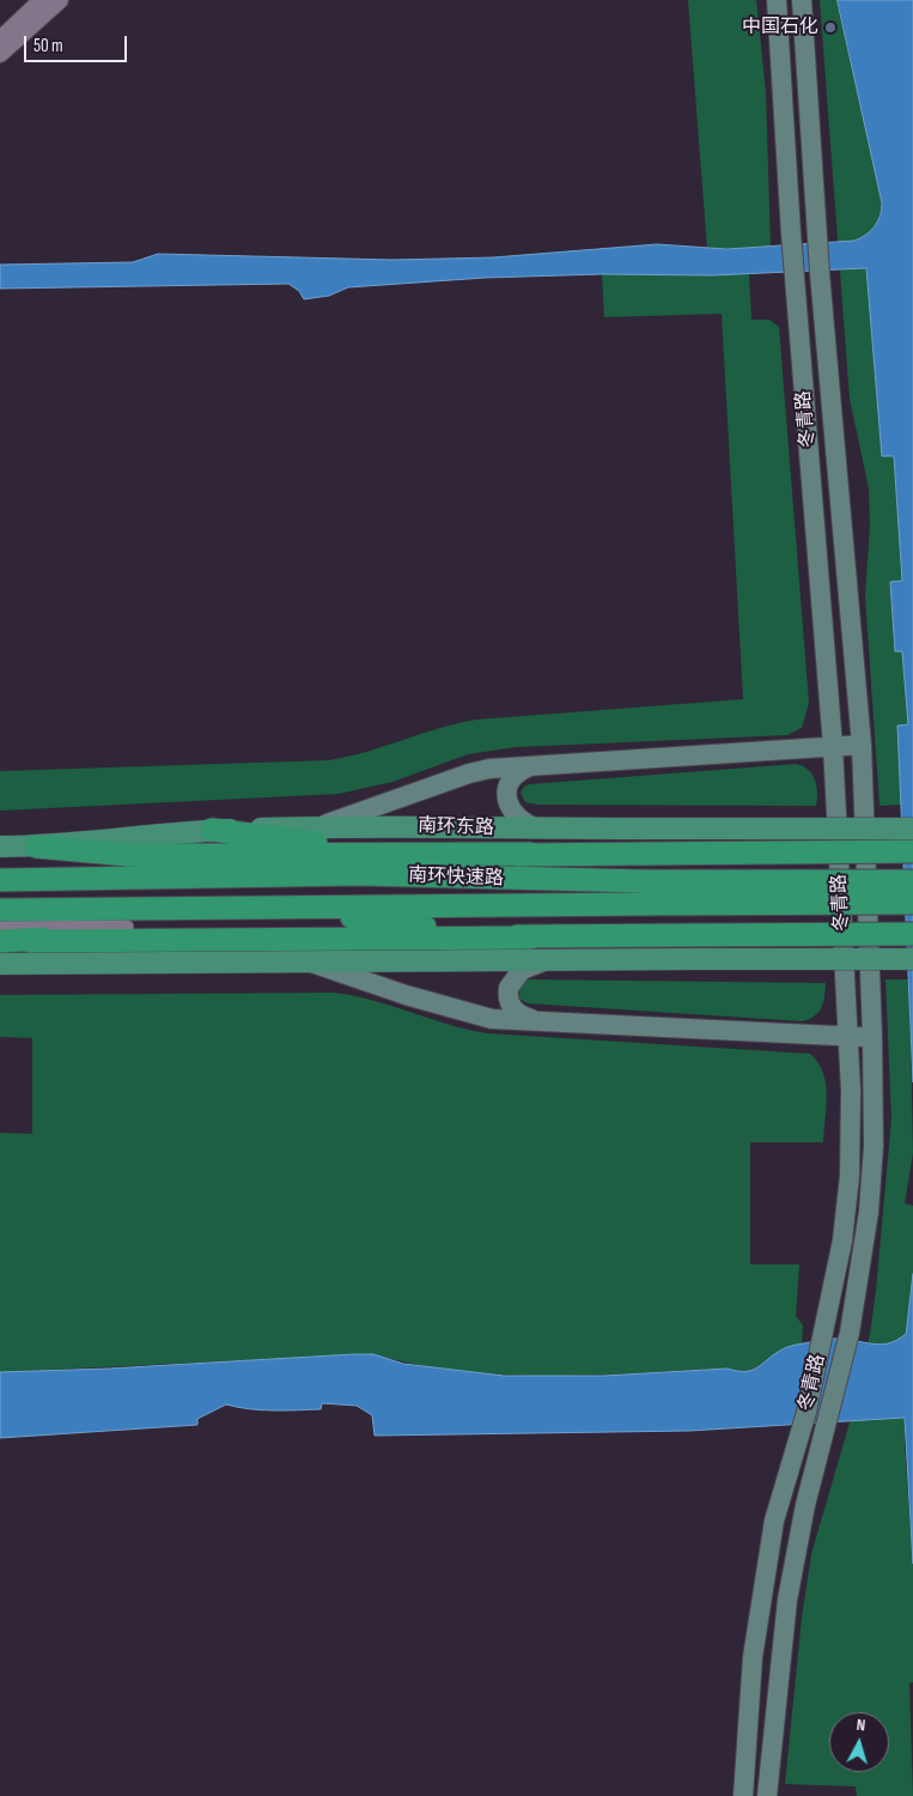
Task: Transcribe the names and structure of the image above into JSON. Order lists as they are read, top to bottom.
{
  "streets": {
    "highway": ["南环快速路"],
    "main road": ["冬青路", "南环东路"]
  },
  "places": ["中国石化"],
  "scale_bar": "50 m",
  "north": "top"
}
